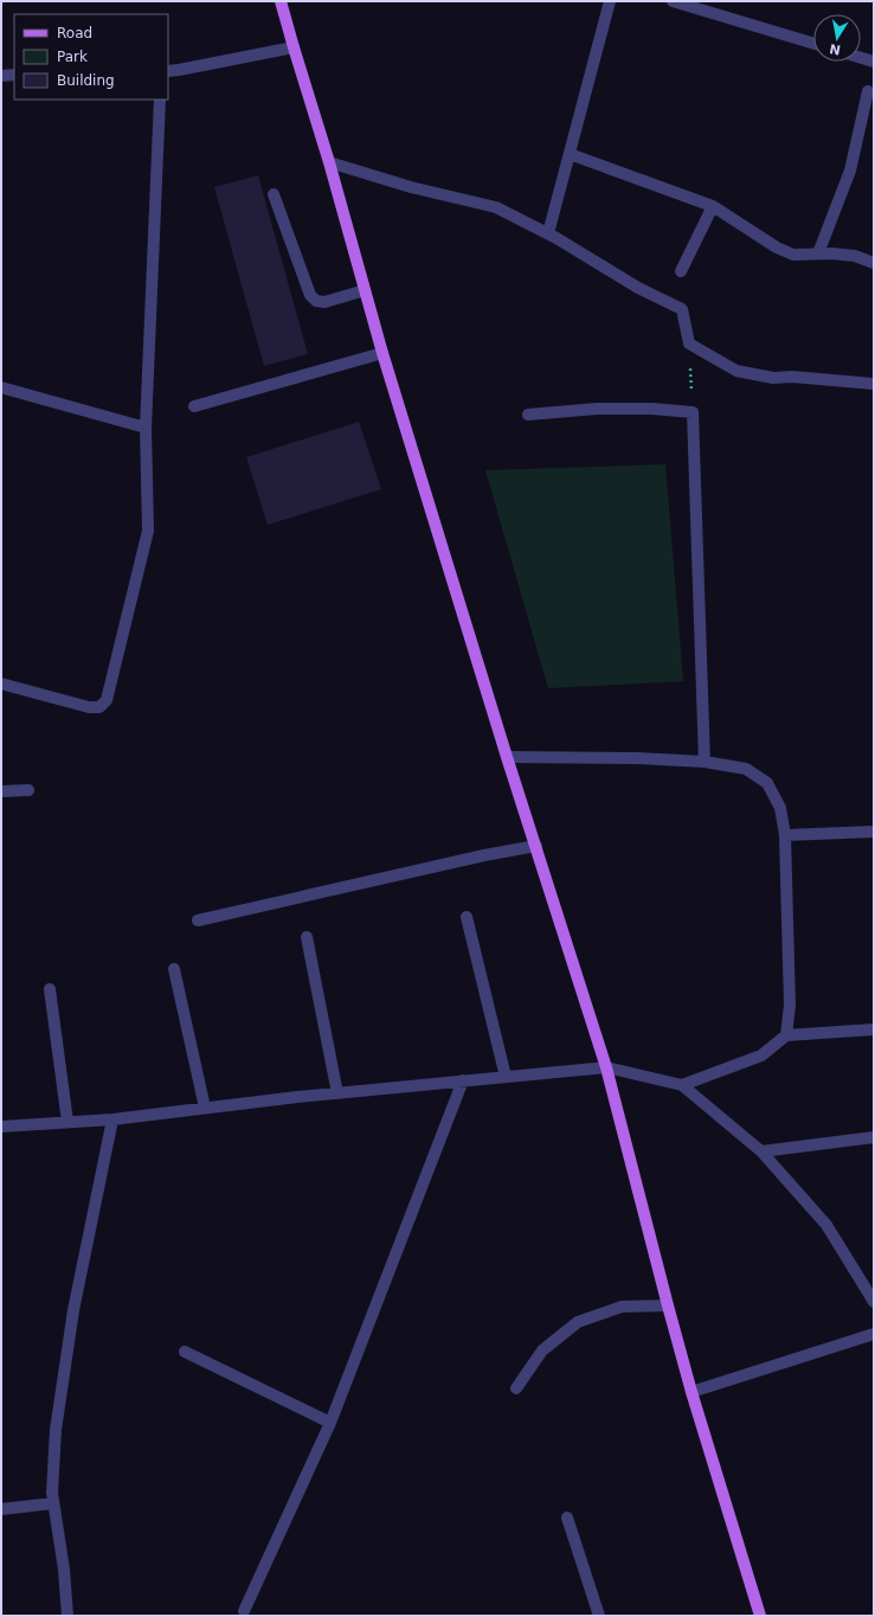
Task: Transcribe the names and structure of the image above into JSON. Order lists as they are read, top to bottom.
{
  "legend": ["Road", "Park", "Building"],
  "north": "bottom"
}
